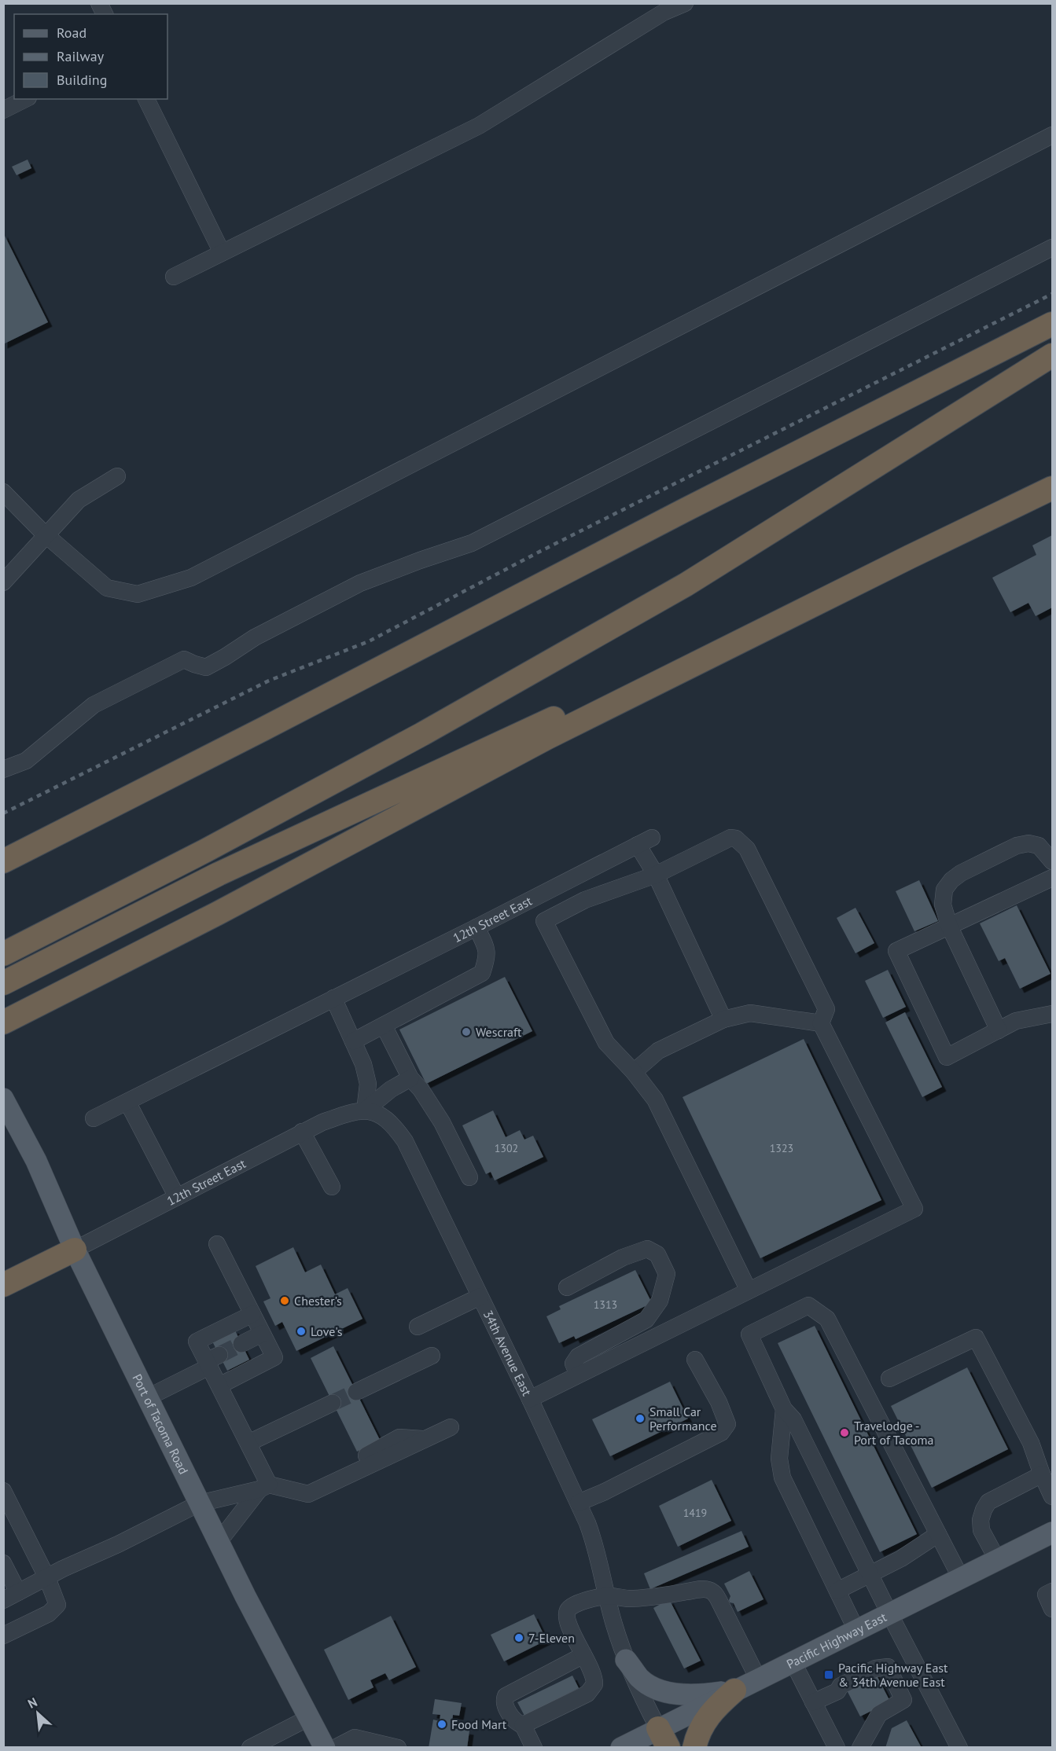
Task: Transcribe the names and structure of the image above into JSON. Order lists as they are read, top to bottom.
{
  "streets": {
    "main road": ["Port of Tacoma Road", "Pacific Highway East"],
    "street": ["12th Street East", "34th Avenue East"]
  },
  "crossings": [
    ["12th Street East", "34th Avenue East"],
    ["12th Street East", "Port of Tacoma Road"],
    ["34th Avenue East", "Pacific Highway East"]
  ],
  "places": {
    "other": [
      "Wescraft",
      "Chester's",
      "Love's",
      "Small Car Performance",
      "Travelodge - Port of Tacoma",
      "7-Eleven",
      "Food Mart"
    ],
    "transit": ["Pacific Highway East & 34th Avenue East"]
  },
  "house_numbers": [
    "1302",
    "1323",
    "1313",
    "1419"
  ],
  "legend": ["Road", "Railway", "Building"],
  "north": "top left"
}
